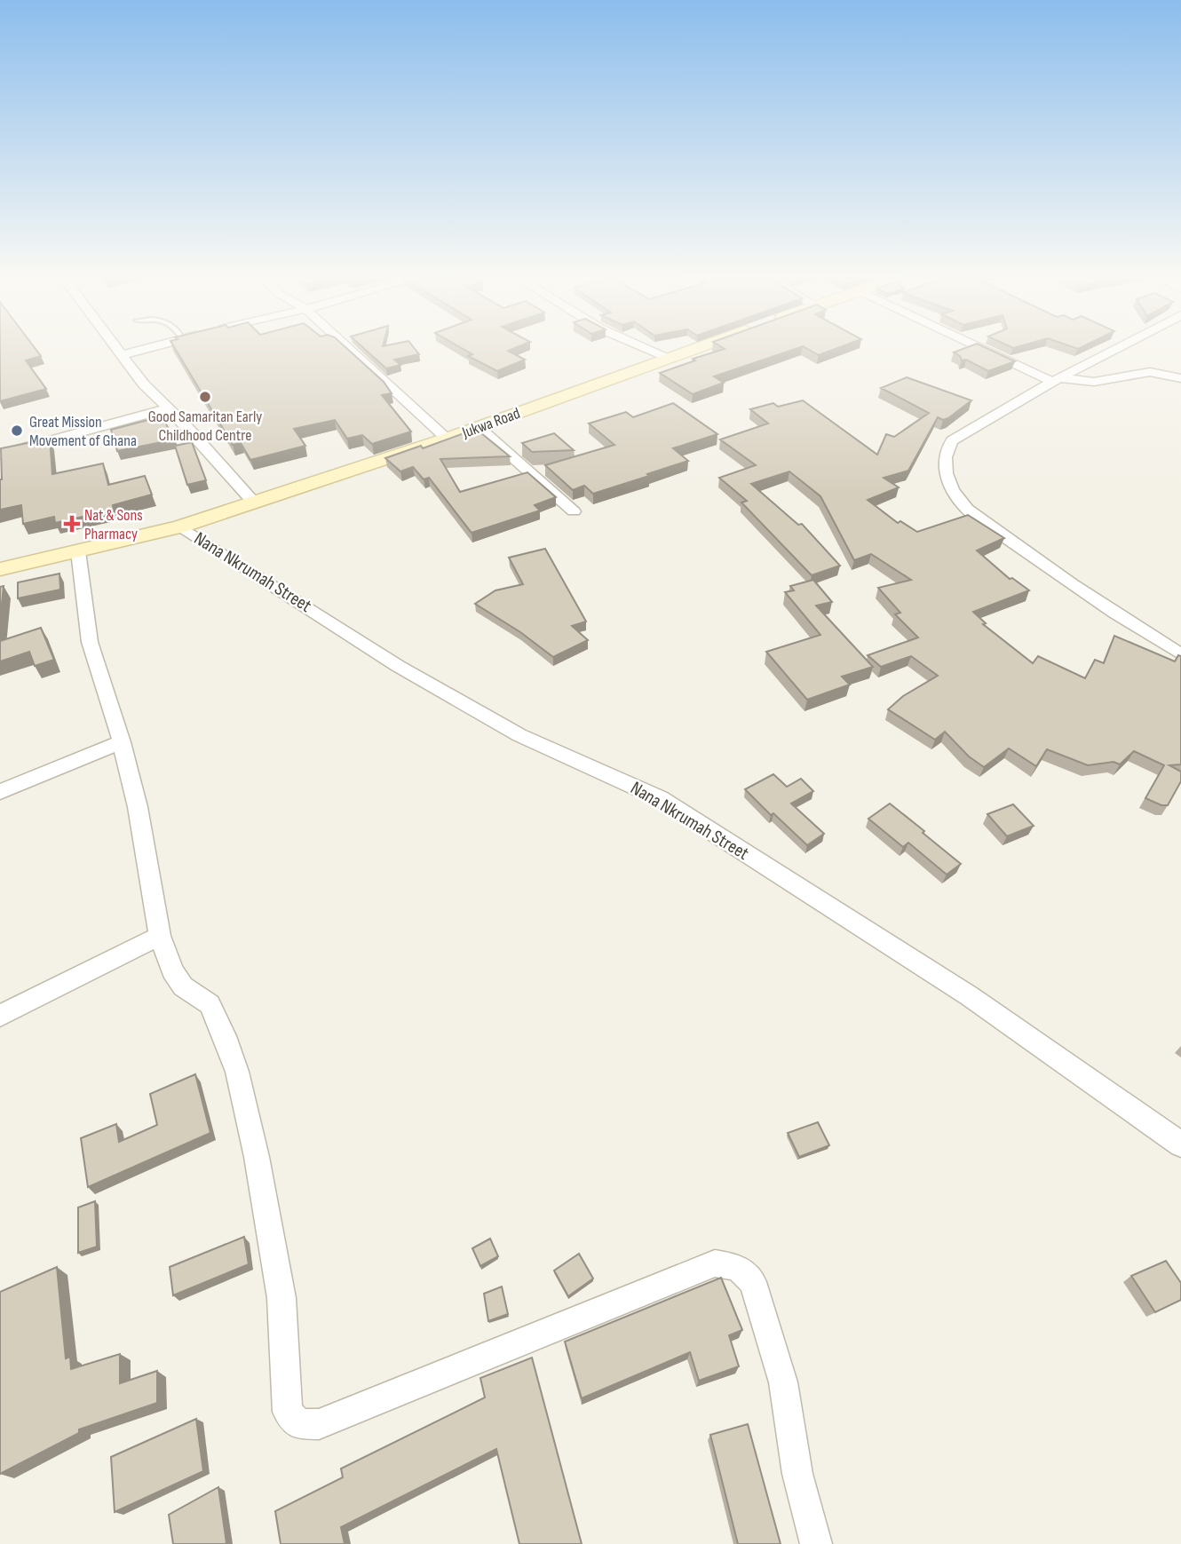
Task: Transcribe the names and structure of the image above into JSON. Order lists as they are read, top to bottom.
{
  "streets": {
    "main road": ["Jukwa Road"],
    "street": ["Nana Nkrumah Street"]
  },
  "crossings": [
    ["Jukwa Road", "Nana Nkrumah Street"]
  ],
  "places": {
    "other": ["Good Samaritan Early Childhood Centre", "Great Mission Movement of Ghana"],
    "health": ["Nat & Sons Pharmacy"]
  }
}
